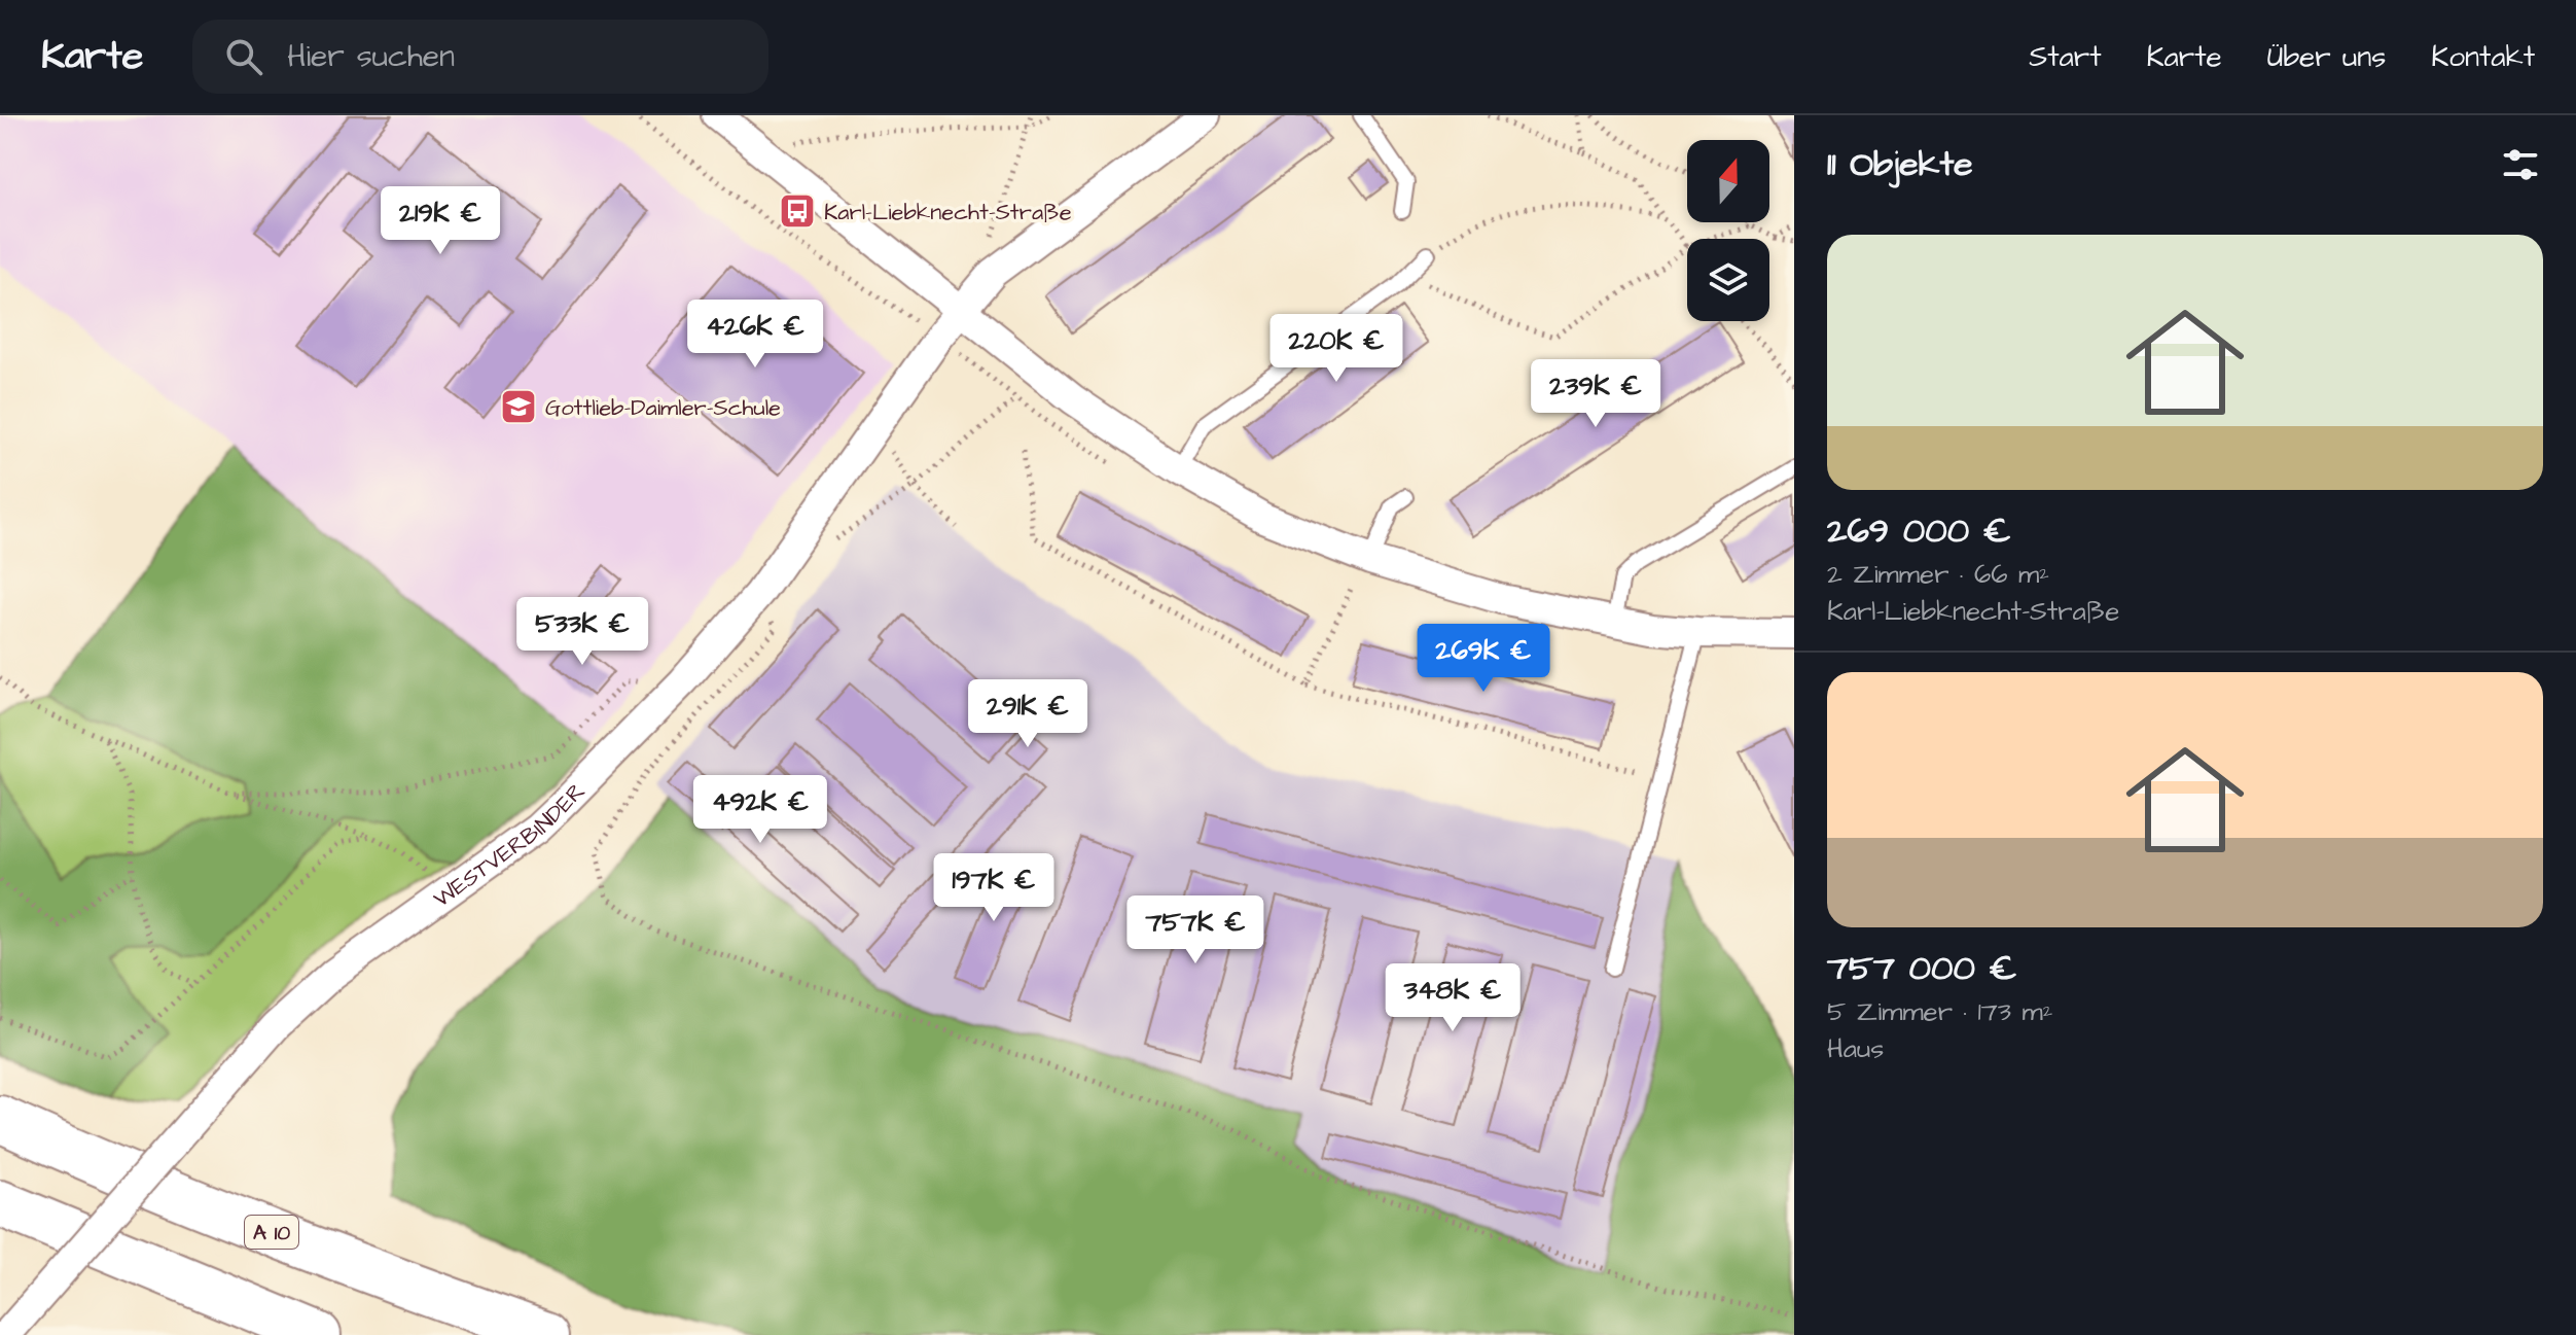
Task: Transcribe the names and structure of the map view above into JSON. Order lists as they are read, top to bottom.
{
  "streets": {
    "highway": ["A 10"],
    "street": ["WESTVERBINDER"]
  },
  "places": {
    "bus stop": ["Karl-Liebknecht-Straße"],
    "school or university": ["Gottlieb-Daimler-Schule"]
  },
  "north": "top",
  "page": {
    "header": "Karte",
    "search": "Hier suchen",
    "nav": [
      "Start",
      "Karte",
      "Über uns",
      "Kontakt"
    ],
    "heading": "11 Objekte",
    "price": [
      "219K €",
      "426K €",
      "220K €",
      "239K €",
      "533K €",
      "269K €",
      "291K €",
      "492K €",
      "197K €",
      "757K €",
      "348K €"
    ],
    "list": [
      {
        "name": "269 000 €",
        "note": "2 Zimmer · 66 m² · Karl-Liebknecht-Straße"
      },
      {
        "name": "757 000 €",
        "note": "5 Zimmer · 173 m² · Haus"
      }
    ]
  }
}
